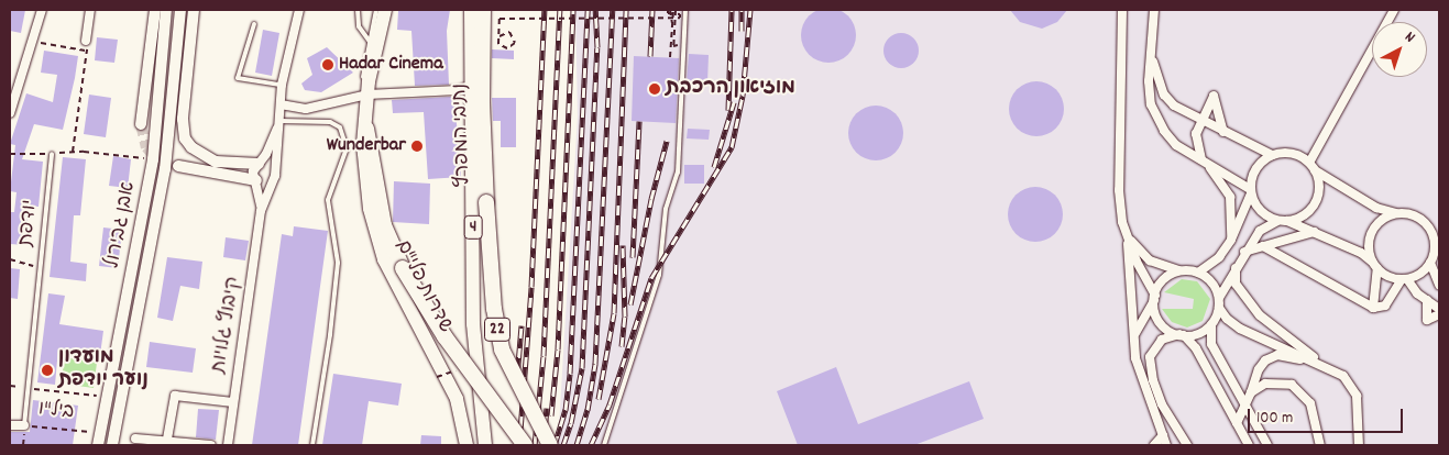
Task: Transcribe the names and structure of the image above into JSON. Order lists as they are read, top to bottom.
{
  "streets": {
    "highway": [
      "נתיבי המפרץ",
      "4",
      "שדרות פלי\"ם",
      "22"
    ],
    "street": ["אבן גבירול", "קיבוץ גלויות", "ביל\"ו"],
    "lane": ["יודפת"]
  },
  "crossings": [
    ["יודפת", "ביל\"ו"],
    ["אבן גבירול", "ביל\"ו"],
    ["שדרות פלי\"ם", "22"]
  ],
  "places": [
    "Hadar Cinema",
    "מוזיאון הרכבת",
    "Wunderbar",
    "מועדון נוער יודפת"
  ],
  "scale_bar": "100 m",
  "north": "top right"
}
